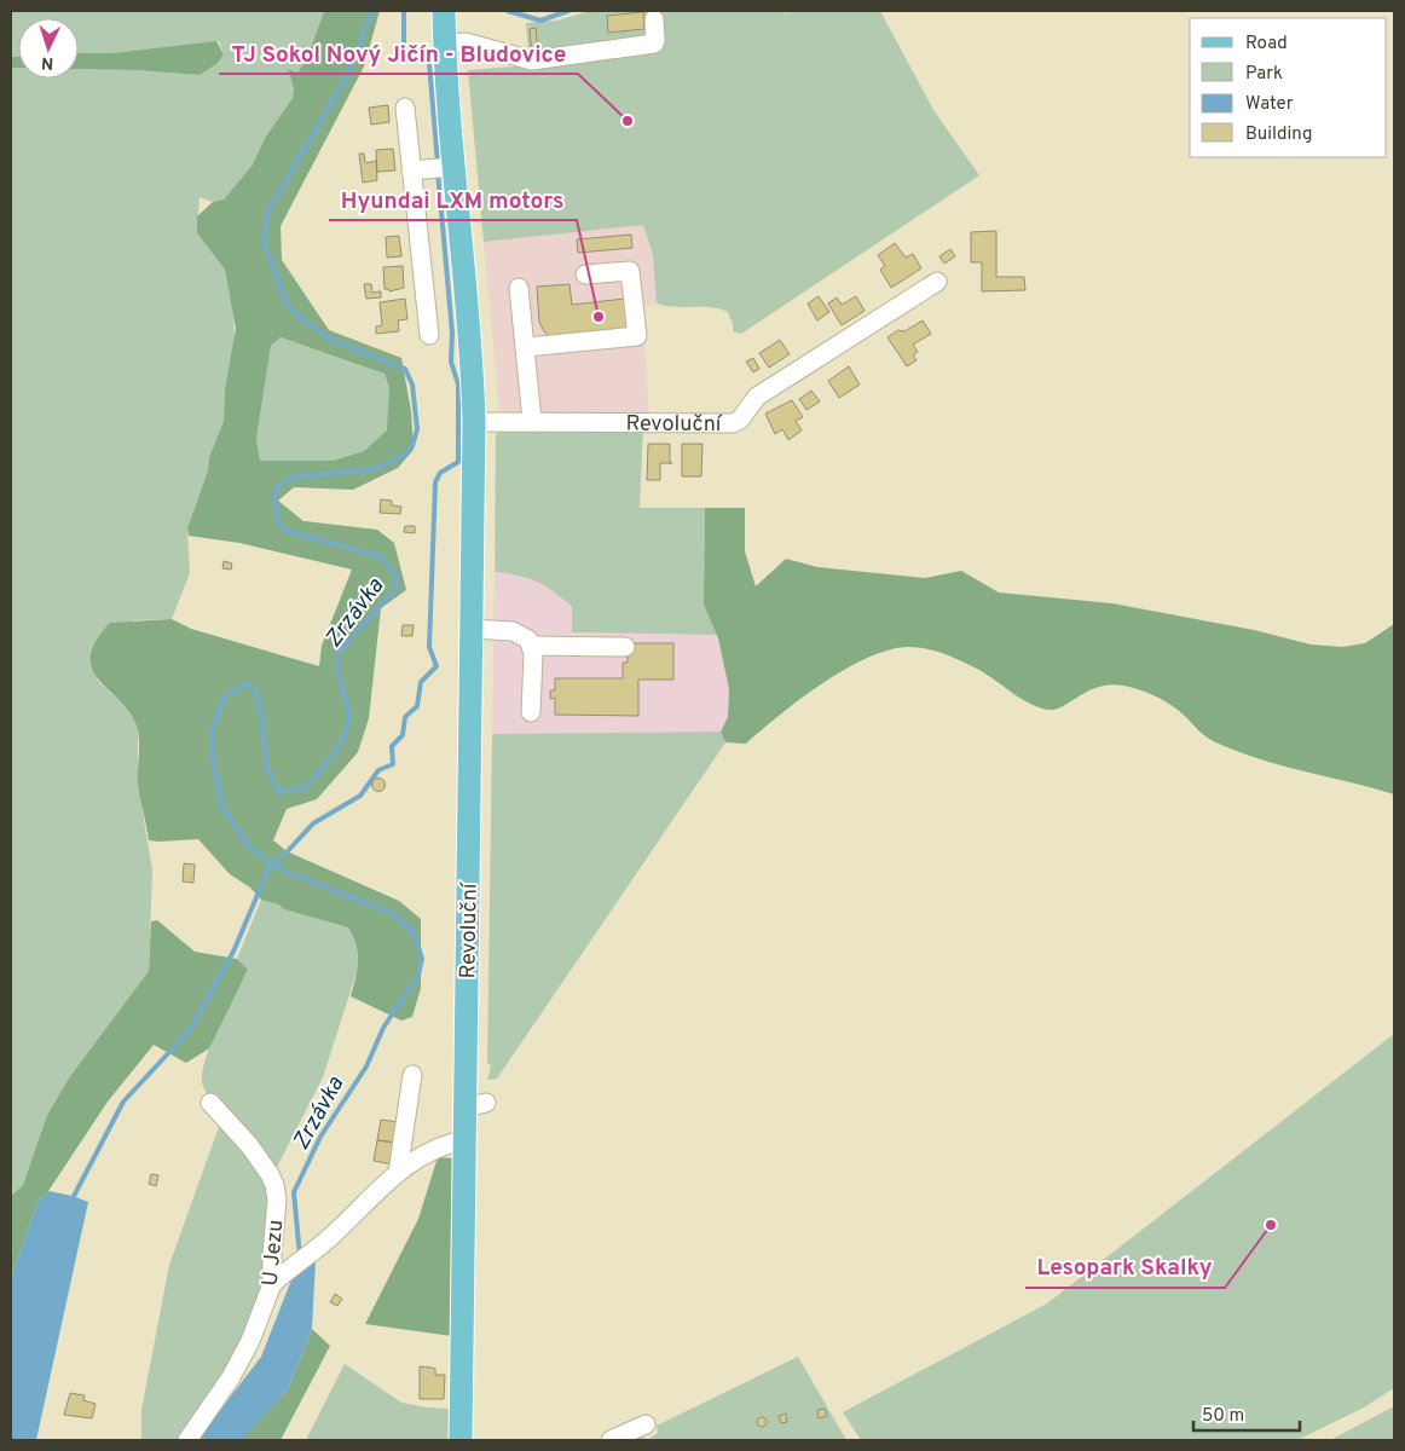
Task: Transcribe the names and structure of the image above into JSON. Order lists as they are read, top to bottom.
{
  "streets": {
    "main road": ["Revoluční"],
    "street": ["U Jezu"]
  },
  "water": ["Zrzávka"],
  "places": ["TJ Sokol Nový Jičín - Bludovice", "Hyundai LXM motors", "Lesopark Skalky"],
  "legend": [
    "Road",
    "Park",
    "Water",
    "Building"
  ],
  "scale_bar": "50 m",
  "north": "bottom"
}
